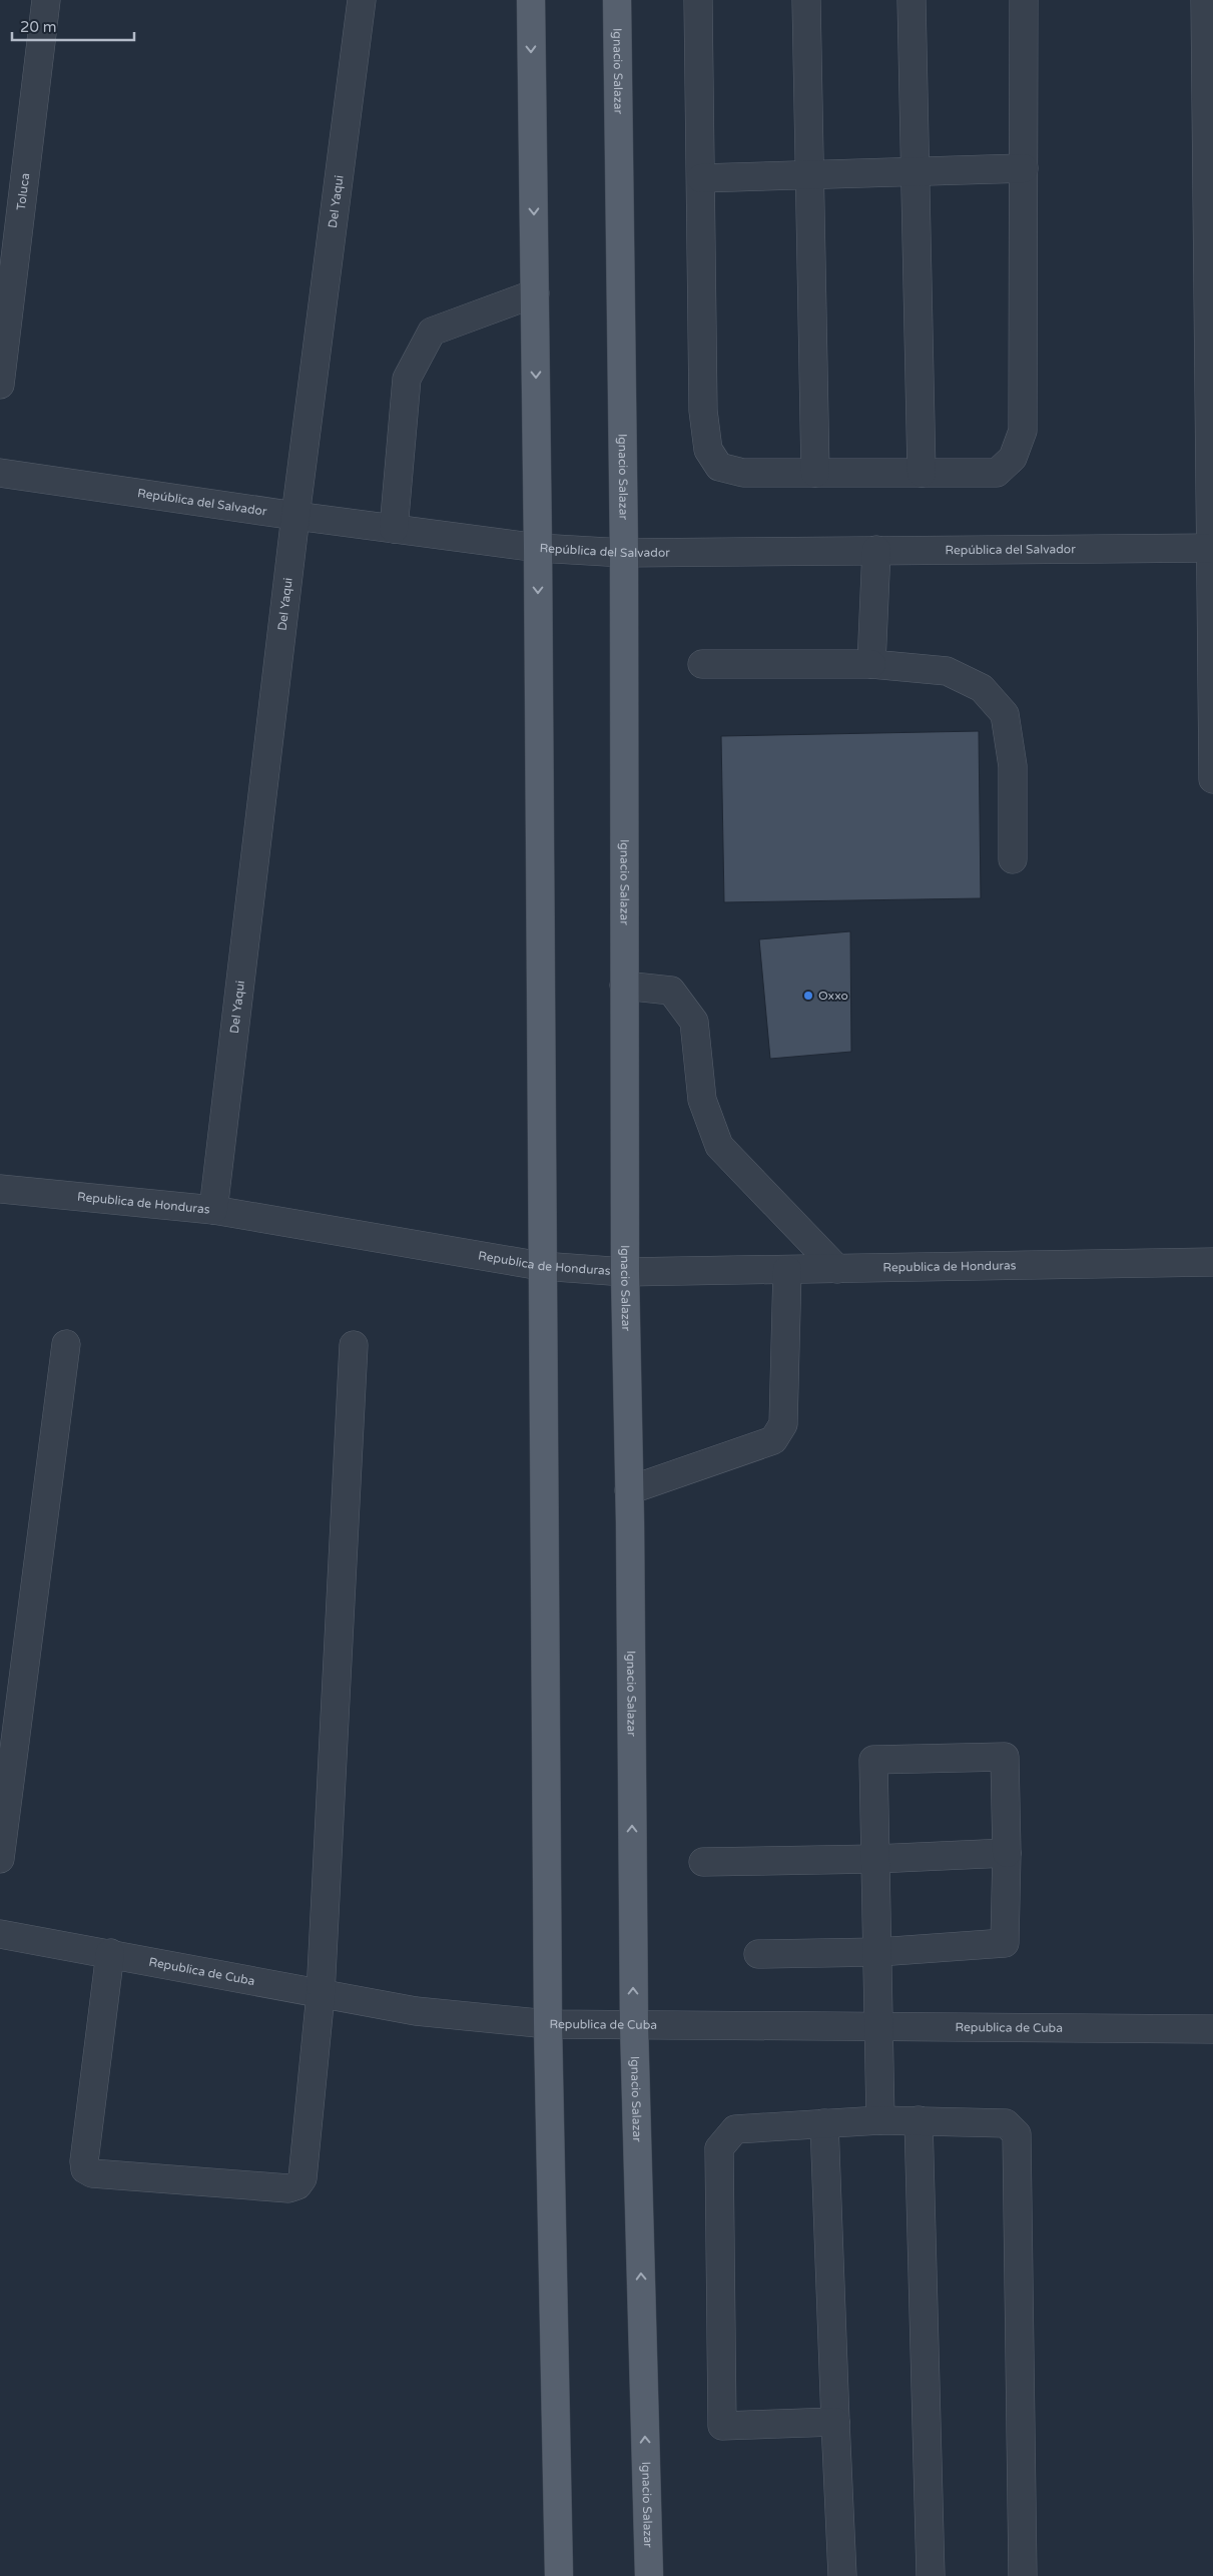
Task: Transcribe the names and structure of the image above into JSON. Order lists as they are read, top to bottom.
{
  "streets": {
    "main road": ["Ignacio Salazar"],
    "street": [
      "Toluca",
      "Del Yaqui",
      "República del Salvador",
      "Republica de Honduras",
      "Republica de Cuba"
    ]
  },
  "crossings": [
    ["Ignacio Salazar", "República del Salvador"],
    ["Ignacio Salazar", "Republica de Honduras"],
    ["Ignacio Salazar", "Republica de Cuba"],
    ["Del Yaqui", "República del Salvador"],
    ["Del Yaqui", "Republica de Honduras"]
  ],
  "places": ["Oxxo"],
  "scale_bar": "20 m"
}
